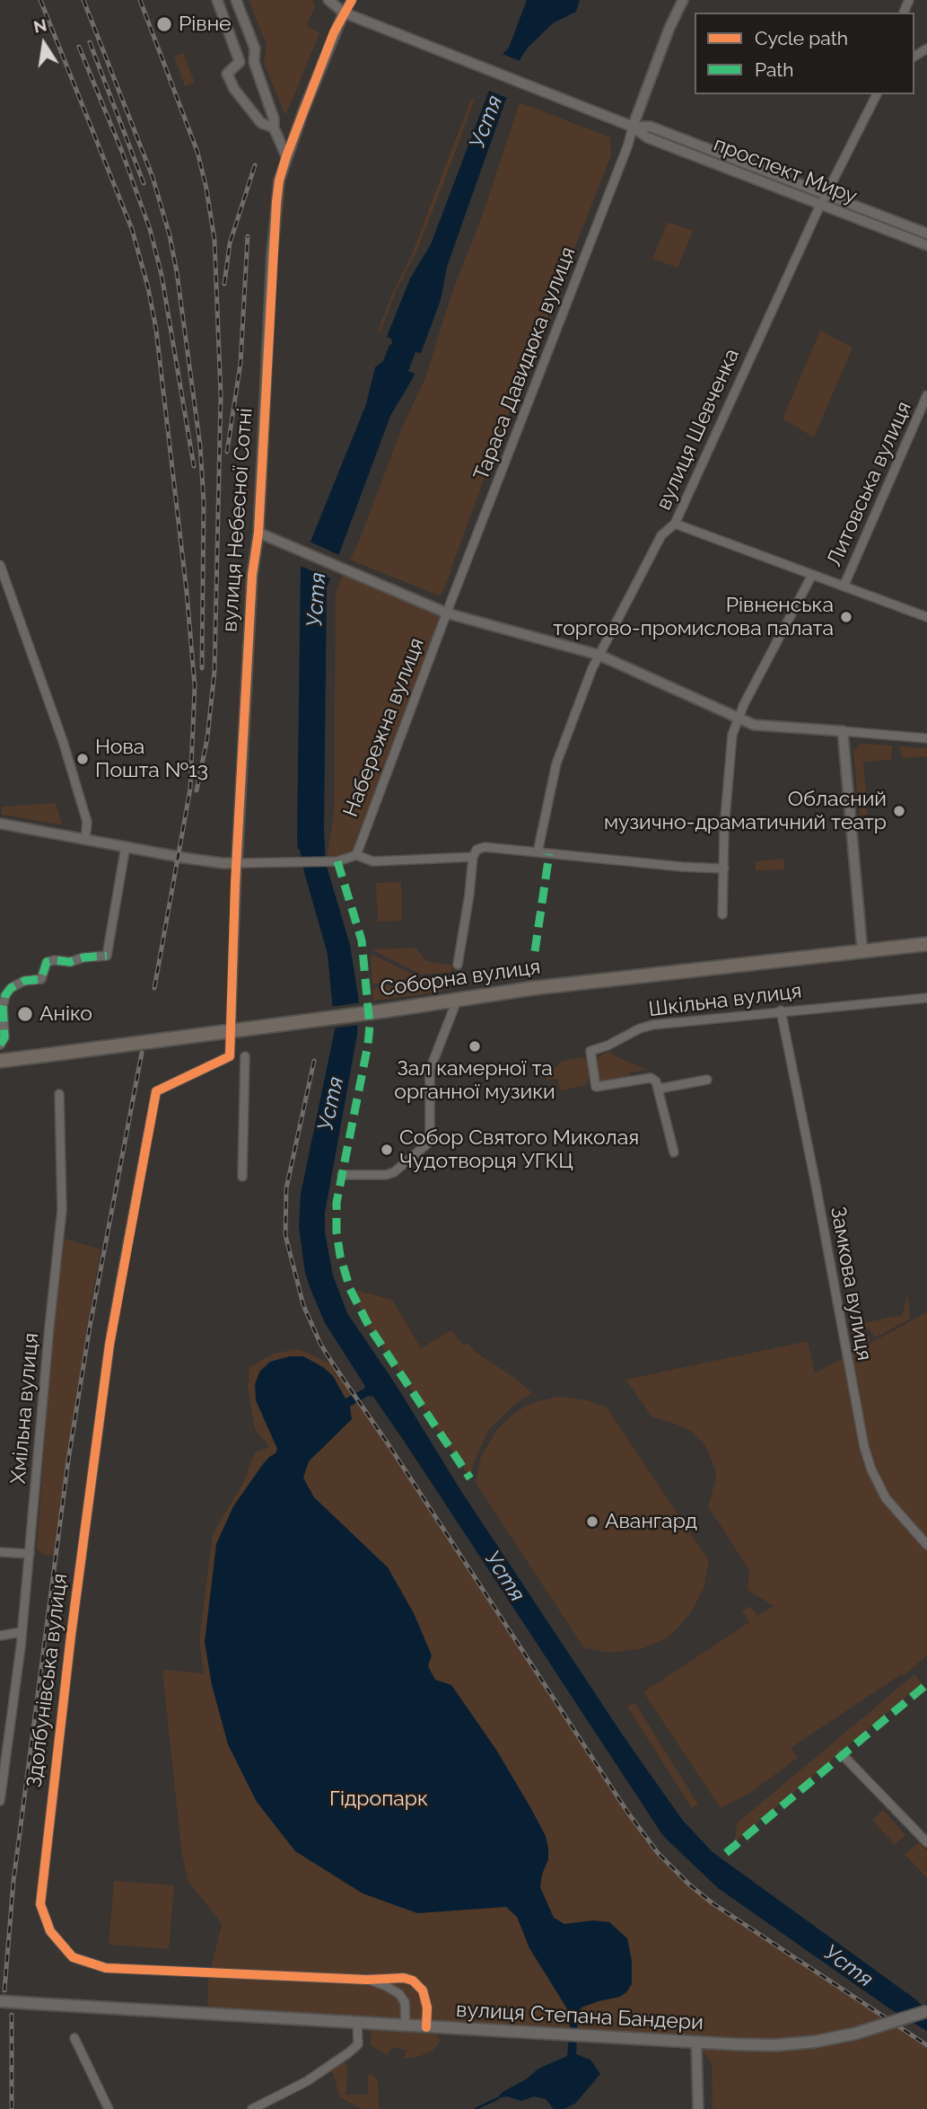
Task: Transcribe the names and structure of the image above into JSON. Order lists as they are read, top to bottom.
{
  "streets": {
    "main road": ["Соборна вулиця", "вулиця Степана Бандери"],
    "street": [
      "проспект Миру",
      "Тараса Давидюка вулиця",
      "вулиця Шевченка",
      "Литовська вулиця",
      "вулиця Небесної Сотні",
      "Набережна вулиця",
      "Шкільна вулиця",
      "Замкова вулиця",
      "Хмільна вулиця",
      "Здолбунівська вулиця"
    ]
  },
  "crossings": [
    ["проспект Миру", "Тараса Давидюка вулиця"],
    ["проспект Миру", "вулиця Шевченка"],
    ["проспект Миру", "вулиця Небесної Сотні"],
    ["Тараса Давидюка вулиця", "Набережна вулиця"],
    ["вулиця Небесної Сотні", "Здолбунівська вулиця"],
    ["Шкільна вулиця", "Замкова вулиця"],
    ["Здолбунівська вулиця", "вулиця Степана Бандери"]
  ],
  "water": ["Устя"],
  "parks": ["Гідропарк"],
  "places": [
    "Рівне",
    "Рівненська торгово-промислова палата",
    "Нова Пошта №13",
    "Обласний музично-драматичний театр",
    "Аніко",
    "Зал камерної та органної музики",
    "Собор Святого Миколая Чудотворця УГКЦ",
    "Авангард"
  ],
  "legend": ["Cycle path", "Path"],
  "north": "top"
}
